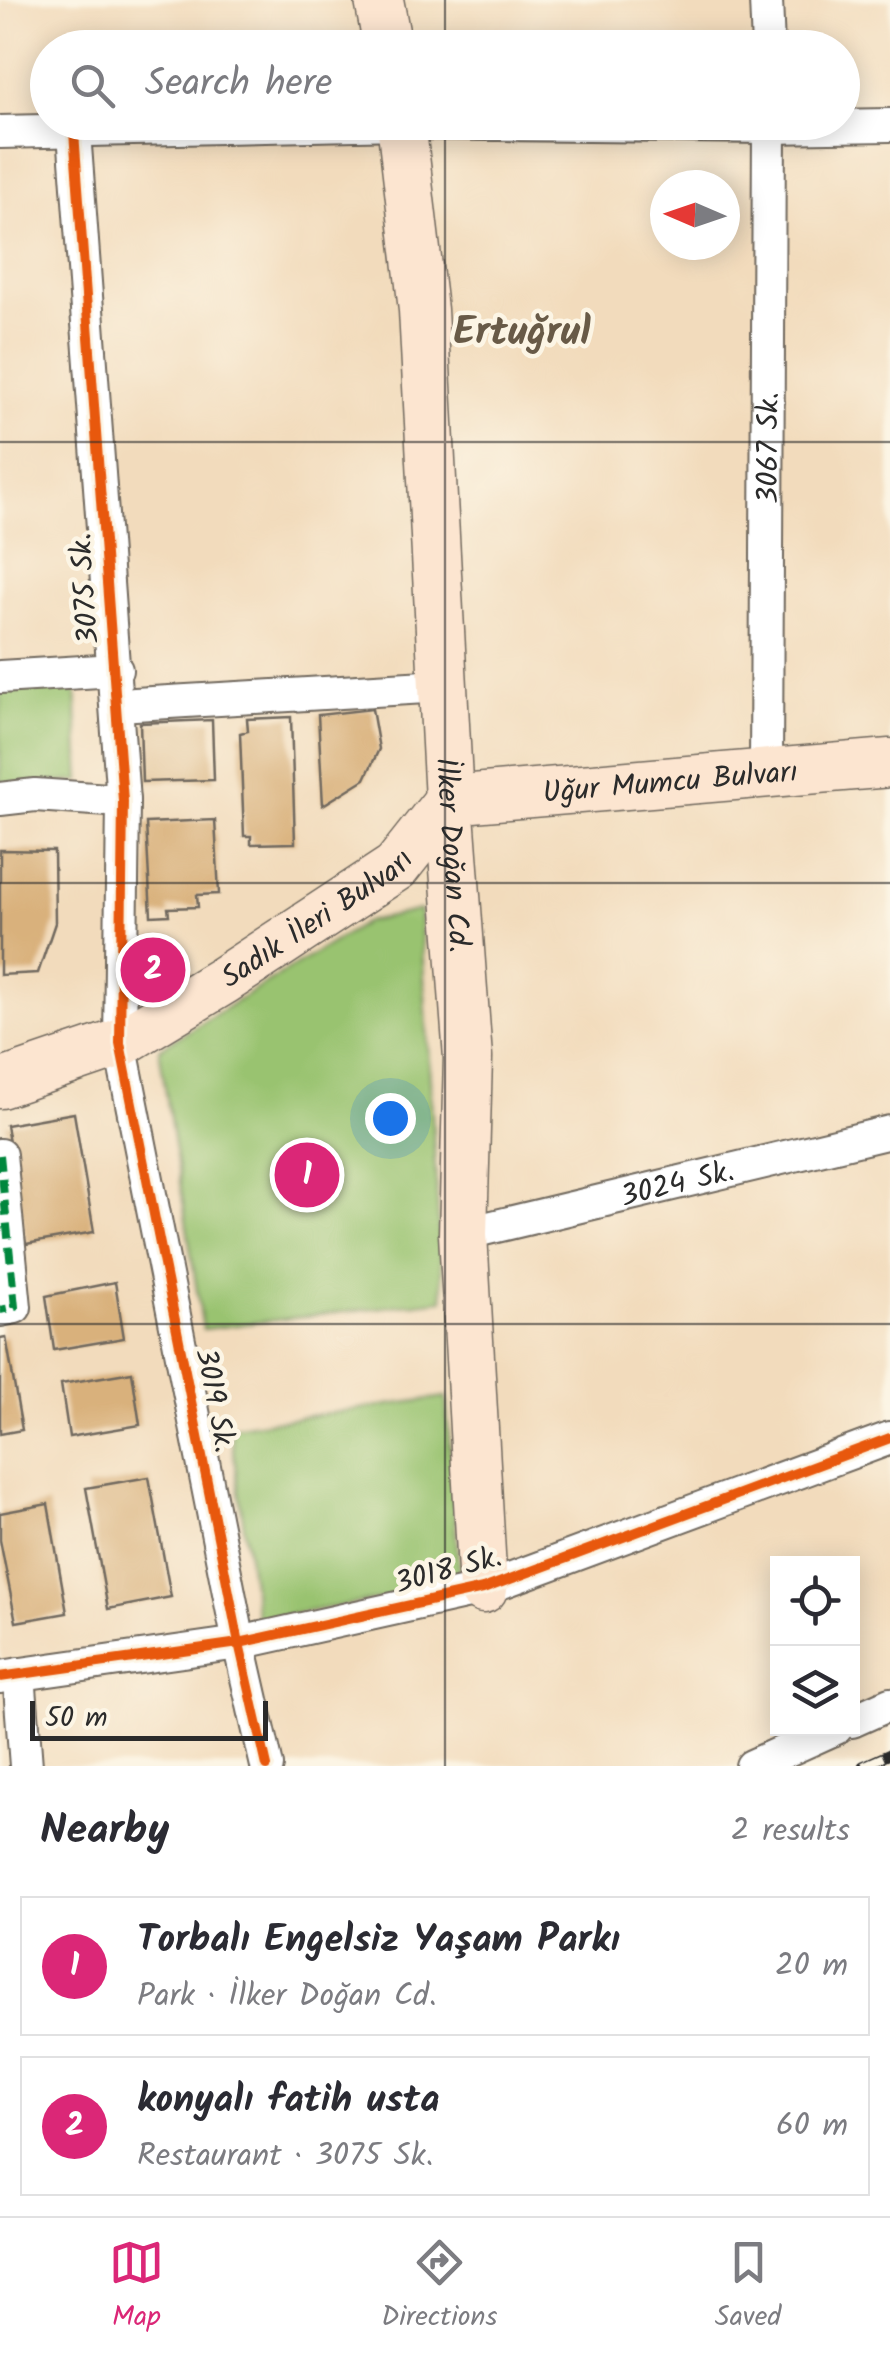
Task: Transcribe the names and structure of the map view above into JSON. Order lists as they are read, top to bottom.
{
  "streets": {
    "main road": ["Uğur Mumcu Bulvarı", "İlker Doğan Cd.", "Sadık İleri Bulvarı"],
    "street": [
      "3067 Sk.",
      "3075 Sk.",
      "3024 Sk.",
      "3019 Sk.",
      "3018 Sk."
    ]
  },
  "crossings": [
    ["3067 Sk.", "Uğur Mumcu Bulvarı"],
    ["3075 Sk.", "Sadık İleri Bulvarı"],
    ["3075 Sk.", "3019 Sk."],
    ["Uğur Mumcu Bulvarı", "İlker Doğan Cd."],
    ["Uğur Mumcu Bulvarı", "Sadık İleri Bulvarı"],
    ["İlker Doğan Cd.", "Sadık İleri Bulvarı"],
    ["İlker Doğan Cd.", "3024 Sk."],
    ["İlker Doğan Cd.", "3018 Sk."],
    ["Sadık İleri Bulvarı", "3019 Sk."],
    ["3019 Sk.", "3018 Sk."]
  ],
  "districts": ["Ertuğrul"],
  "scale_bar": "50 m",
  "north": "left",
  "page": {
    "search": "Search here",
    "pins": ["2", "1"],
    "scale": "50 m",
    "heading": ["Nearby", "2 results"],
    "list": [
      {
        "mark": "1",
        "name": "Torbalı Engelsiz Yaşam Parkı",
        "note": "Park · İlker Doğan Cd.",
        "value": "20 m"
      },
      {
        "mark": "2",
        "name": "konyalı fatih usta",
        "note": "Restaurant · 3075 Sk.",
        "value": "60 m"
      }
    ],
    "nav": ["Map", "Directions", "Saved"]
  }
}
